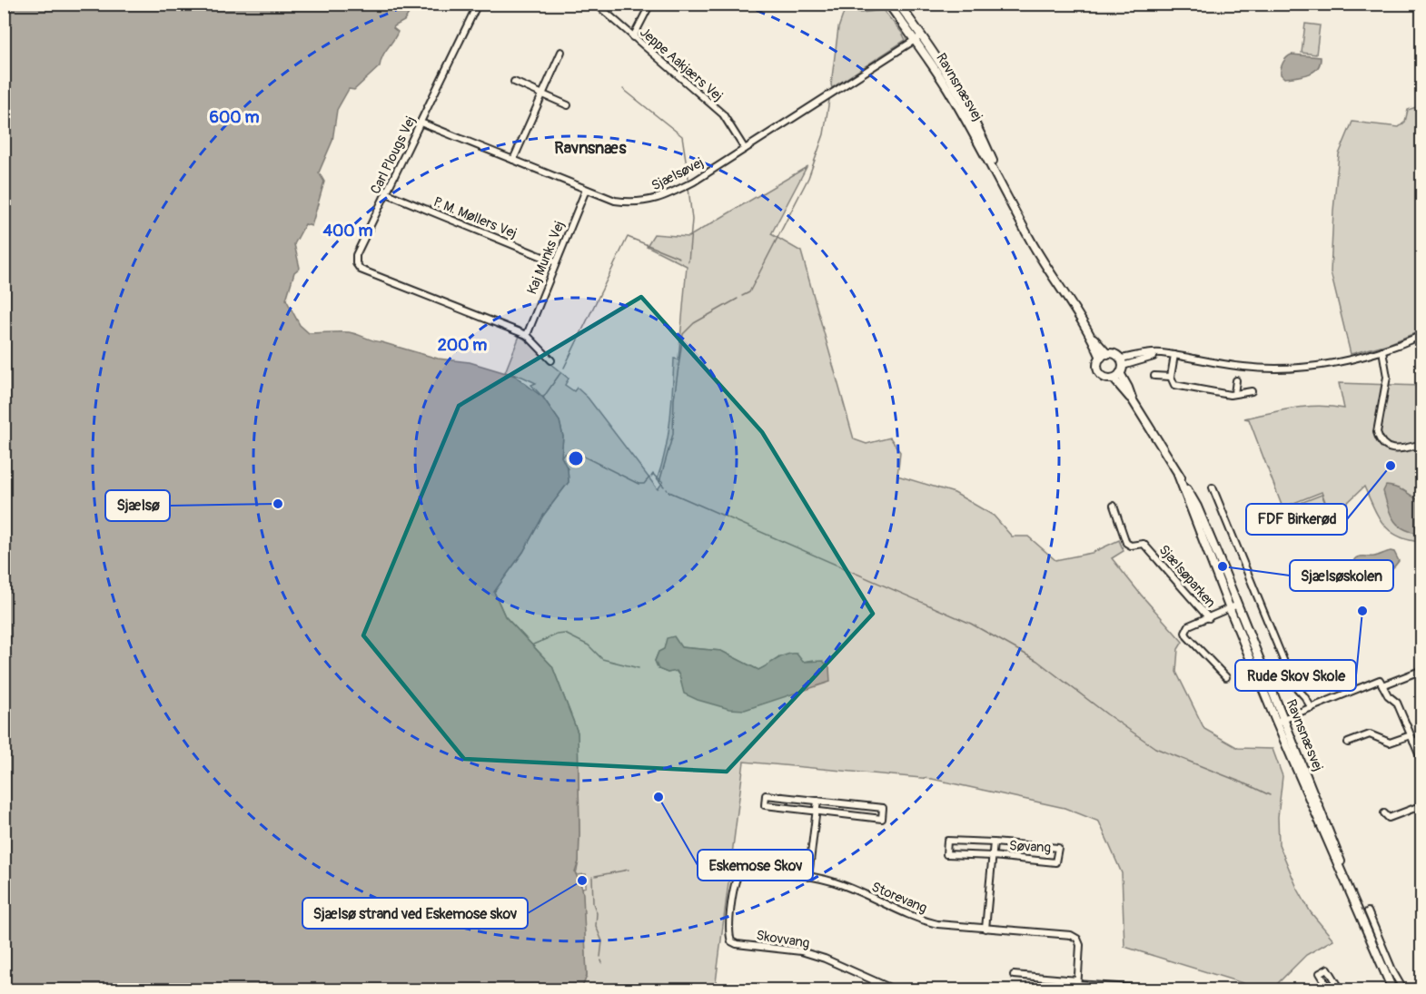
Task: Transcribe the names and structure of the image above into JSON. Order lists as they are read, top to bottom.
{
  "streets": {
    "main road": ["Ravnsnæsvej"],
    "street": [
      "Jeppe Aakjærs Vej",
      "Carl Plougs Vej",
      "Sjælsøvej",
      "P. M. Møllers Vej",
      "Kaj Munks Vej",
      "Sjælsøparken",
      "Søvang",
      "Storevang",
      "Skovvang"
    ]
  },
  "crossings": [
    ["Jeppe Aakjærs Vej", "Sjælsøvej"],
    ["Ravnsnæsvej", "Sjælsøvej"],
    ["Carl Plougs Vej", "Sjælsøvej"],
    ["Carl Plougs Vej", "P. M. Møllers Vej"],
    ["Carl Plougs Vej", "Kaj Munks Vej"],
    ["Sjælsøvej", "Kaj Munks Vej"],
    ["P. M. Møllers Vej", "Kaj Munks Vej"],
    ["Søvang", "Storevang"],
    ["Storevang", "Skovvang"]
  ],
  "districts": ["Ravnsnæs"],
  "places": [
    "FDF Birkerød",
    "Sjælsø",
    "Sjælsøskolen",
    "Rude Skov Skole",
    "Eskemose Skov",
    "Sjælsø strand ved Eskemose skov"
  ],
  "rings": ["600 m", "400 m", "200 m"]
}
